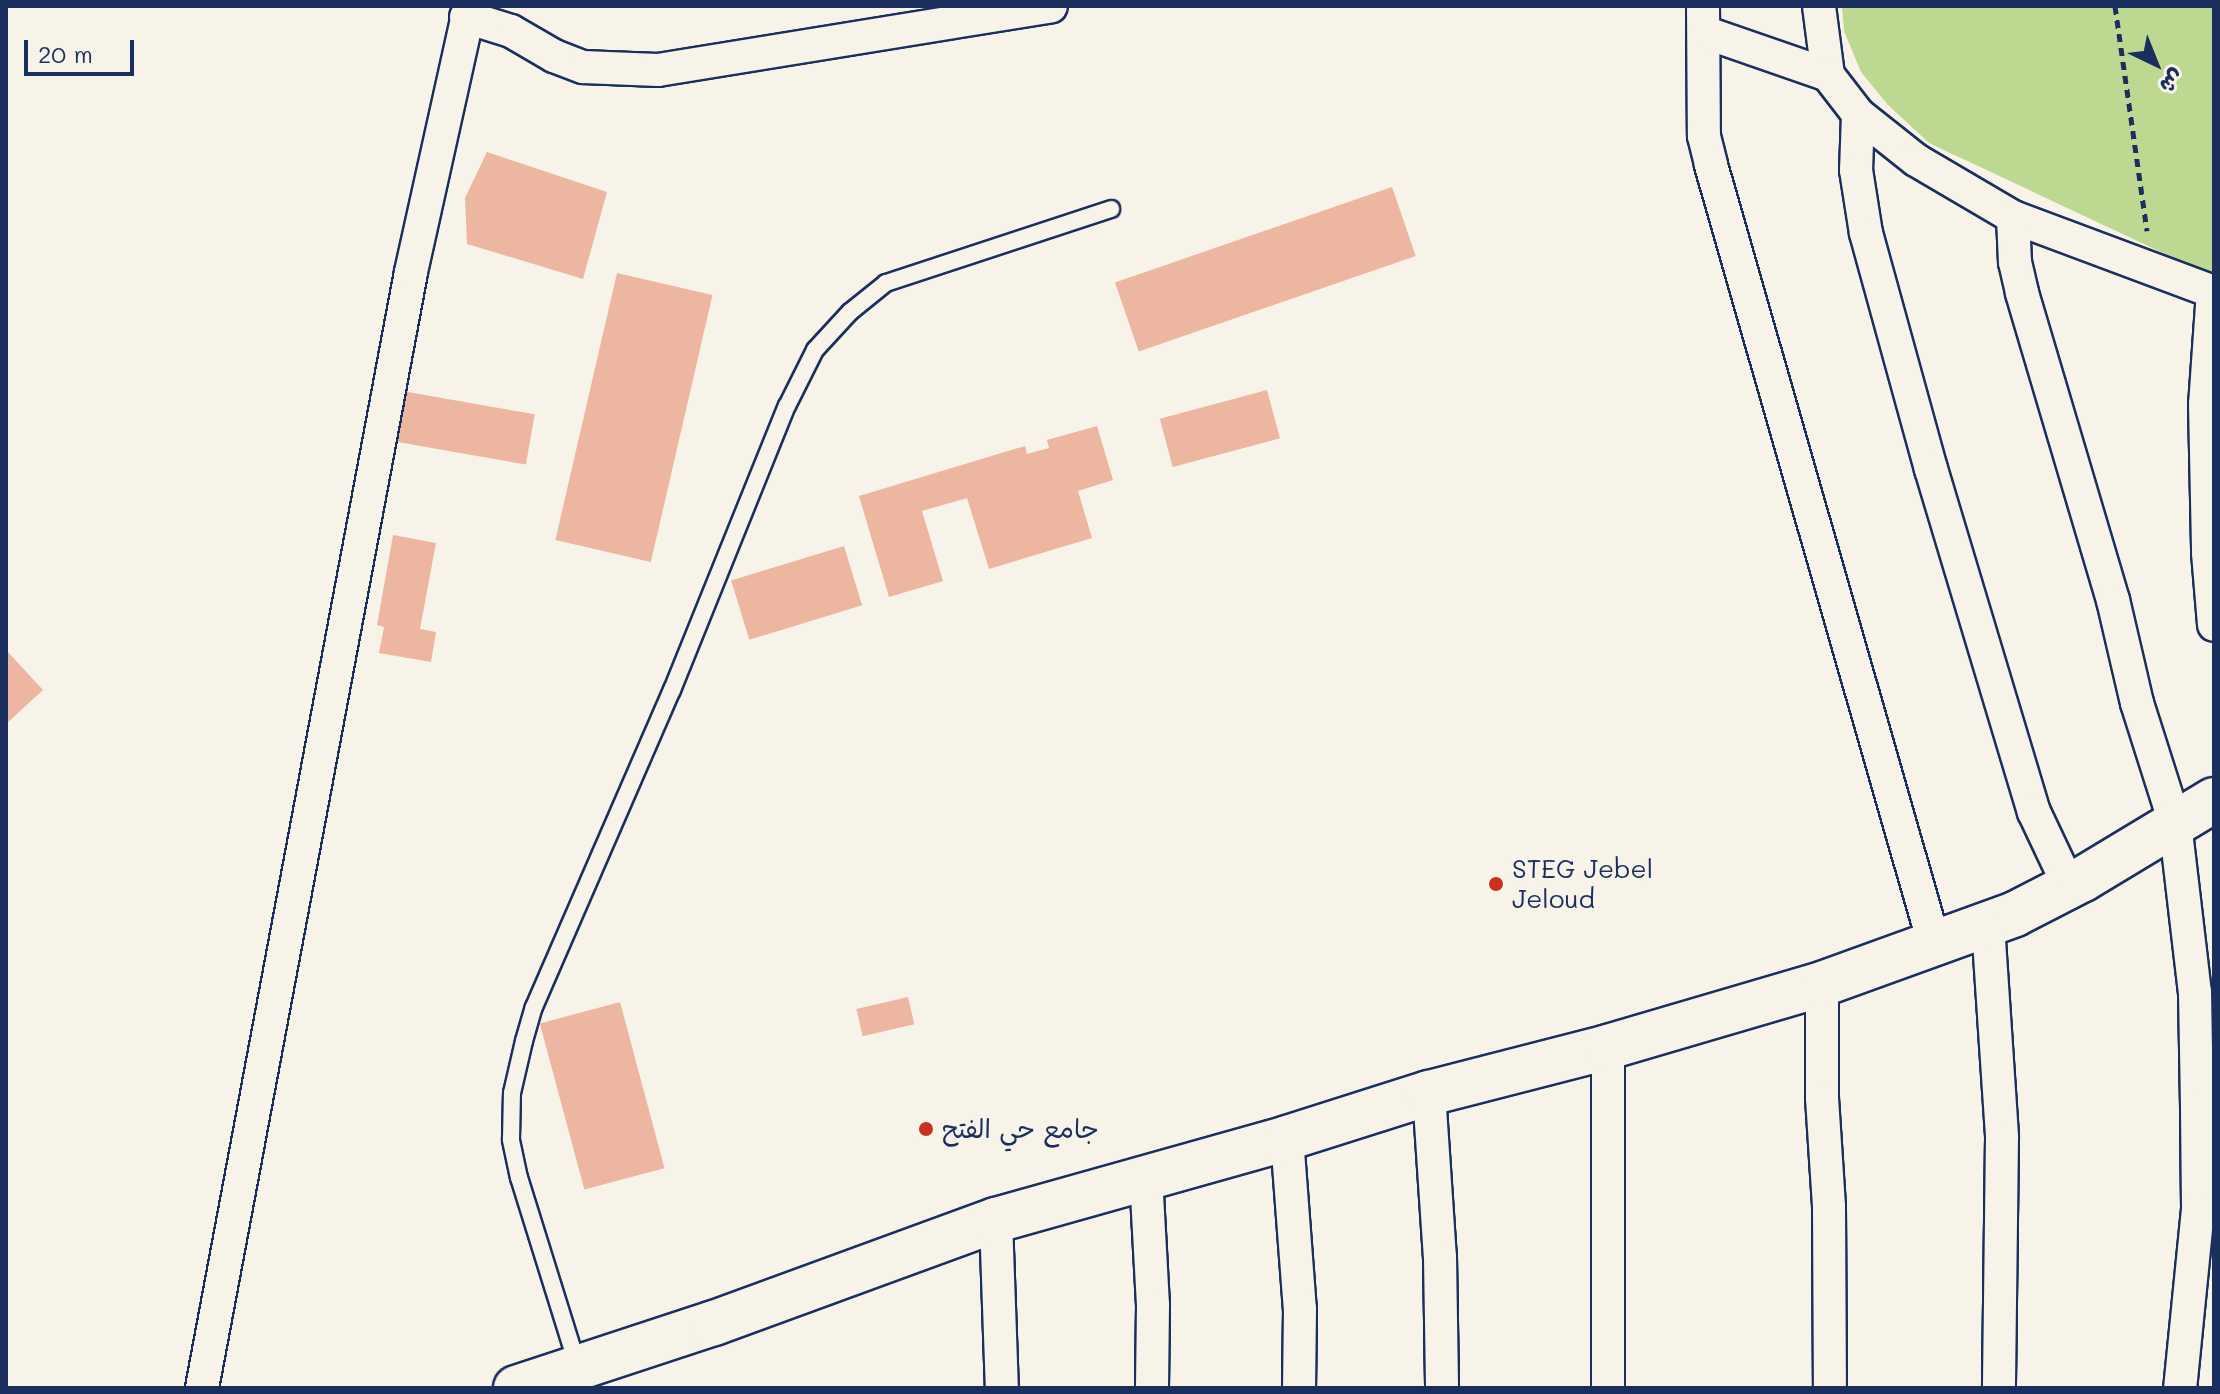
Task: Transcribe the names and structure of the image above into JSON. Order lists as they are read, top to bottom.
{
  "places": ["STEG Jebel Jeloud", "جامع حي الفتح"],
  "scale_bar": "20 m",
  "north": "bottom right"
}
